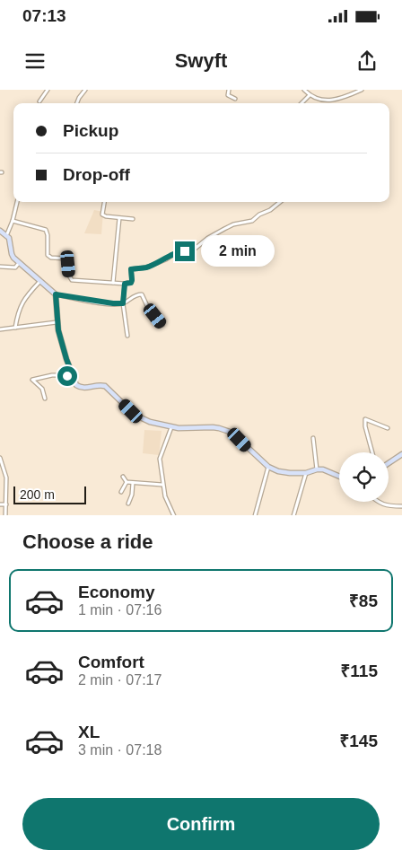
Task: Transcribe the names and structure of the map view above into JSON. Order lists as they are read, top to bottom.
{
  "scale_bar": "200 m",
  "page": {
    "status": "07:13",
    "header": "Swyft",
    "banner": ["Pickup", "Drop-off"],
    "bubble": "2 min",
    "scale": "200 m",
    "heading": "Choose a ride",
    "list": [
      {
        "name": "Economy",
        "note": "1 min · 07:16",
        "value": "₹85"
      },
      {
        "name": "Comfort",
        "note": "2 min · 07:17",
        "value": "₹115"
      },
      {
        "name": "XL",
        "note": "3 min · 07:18",
        "value": "₹145"
      }
    ],
    "buttons": "Confirm"
  }
}
